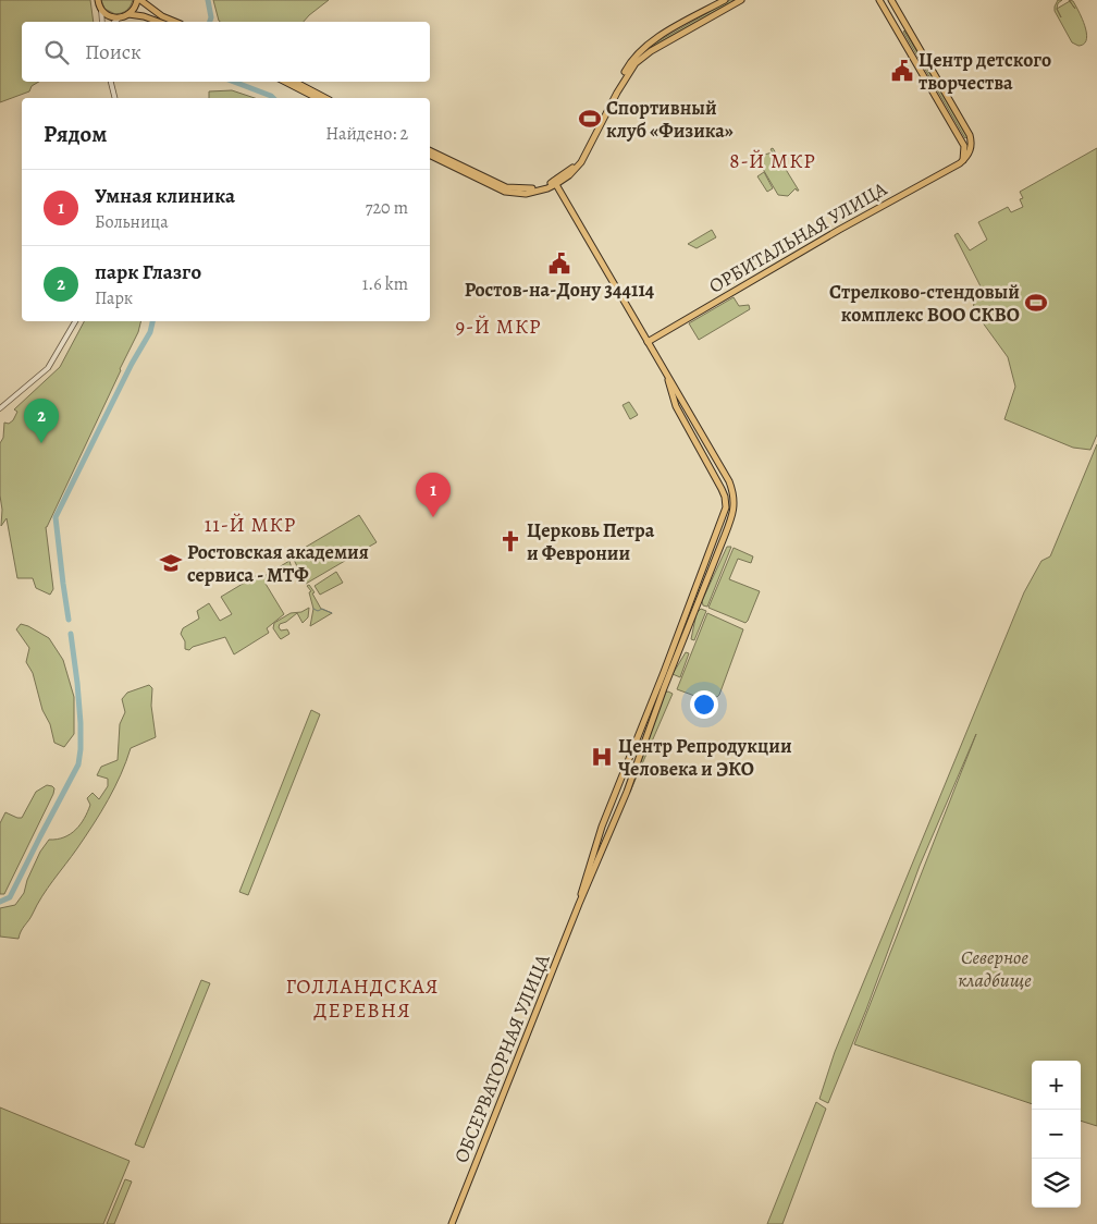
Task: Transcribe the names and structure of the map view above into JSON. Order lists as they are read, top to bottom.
{
  "streets": {
    "main road": ["ОРБИТАЛЬНАЯ УЛИЦА", "ОБСЕРВАТОРНАЯ УЛИЦА"]
  },
  "crossings": [
    ["ОРБИТАЛЬНАЯ УЛИЦА", "ОБСЕРВАТОРНАЯ УЛИЦА"]
  ],
  "districts": [
    "8-Й МКР",
    "9-Й МКР",
    "11-Й МКР",
    "ГОЛЛАНДСКАЯ ДЕРЕВНЯ"
  ],
  "parks": ["Северное кладбище"],
  "places": {
    "public building": ["Центр детского творчества", "Ростов-на-Дону 344114"],
    "sports": ["Спортивный клуб «Физика»", "Стрелково-стендовый комплекс ВОО СКВО"],
    "church": ["Церковь Петра и Февронии"],
    "school or university": ["Ростовская академия сервиса - МТФ"],
    "hospital": ["Центр Репродукции Человека и ЭКО"]
  },
  "page": {
    "search": "Поиск",
    "heading": ["Рядом", "Найдено: 2"],
    "list": [
      {
        "mark": "1",
        "name": "Умная клиника",
        "note": "Больница",
        "value": "720 m"
      },
      {
        "mark": "2",
        "name": "парк Глазго",
        "note": "Парк",
        "value": "1.6 km"
      }
    ],
    "pins": ["2", "1"],
    "map_buttons": ["+", "−"]
  }
}
